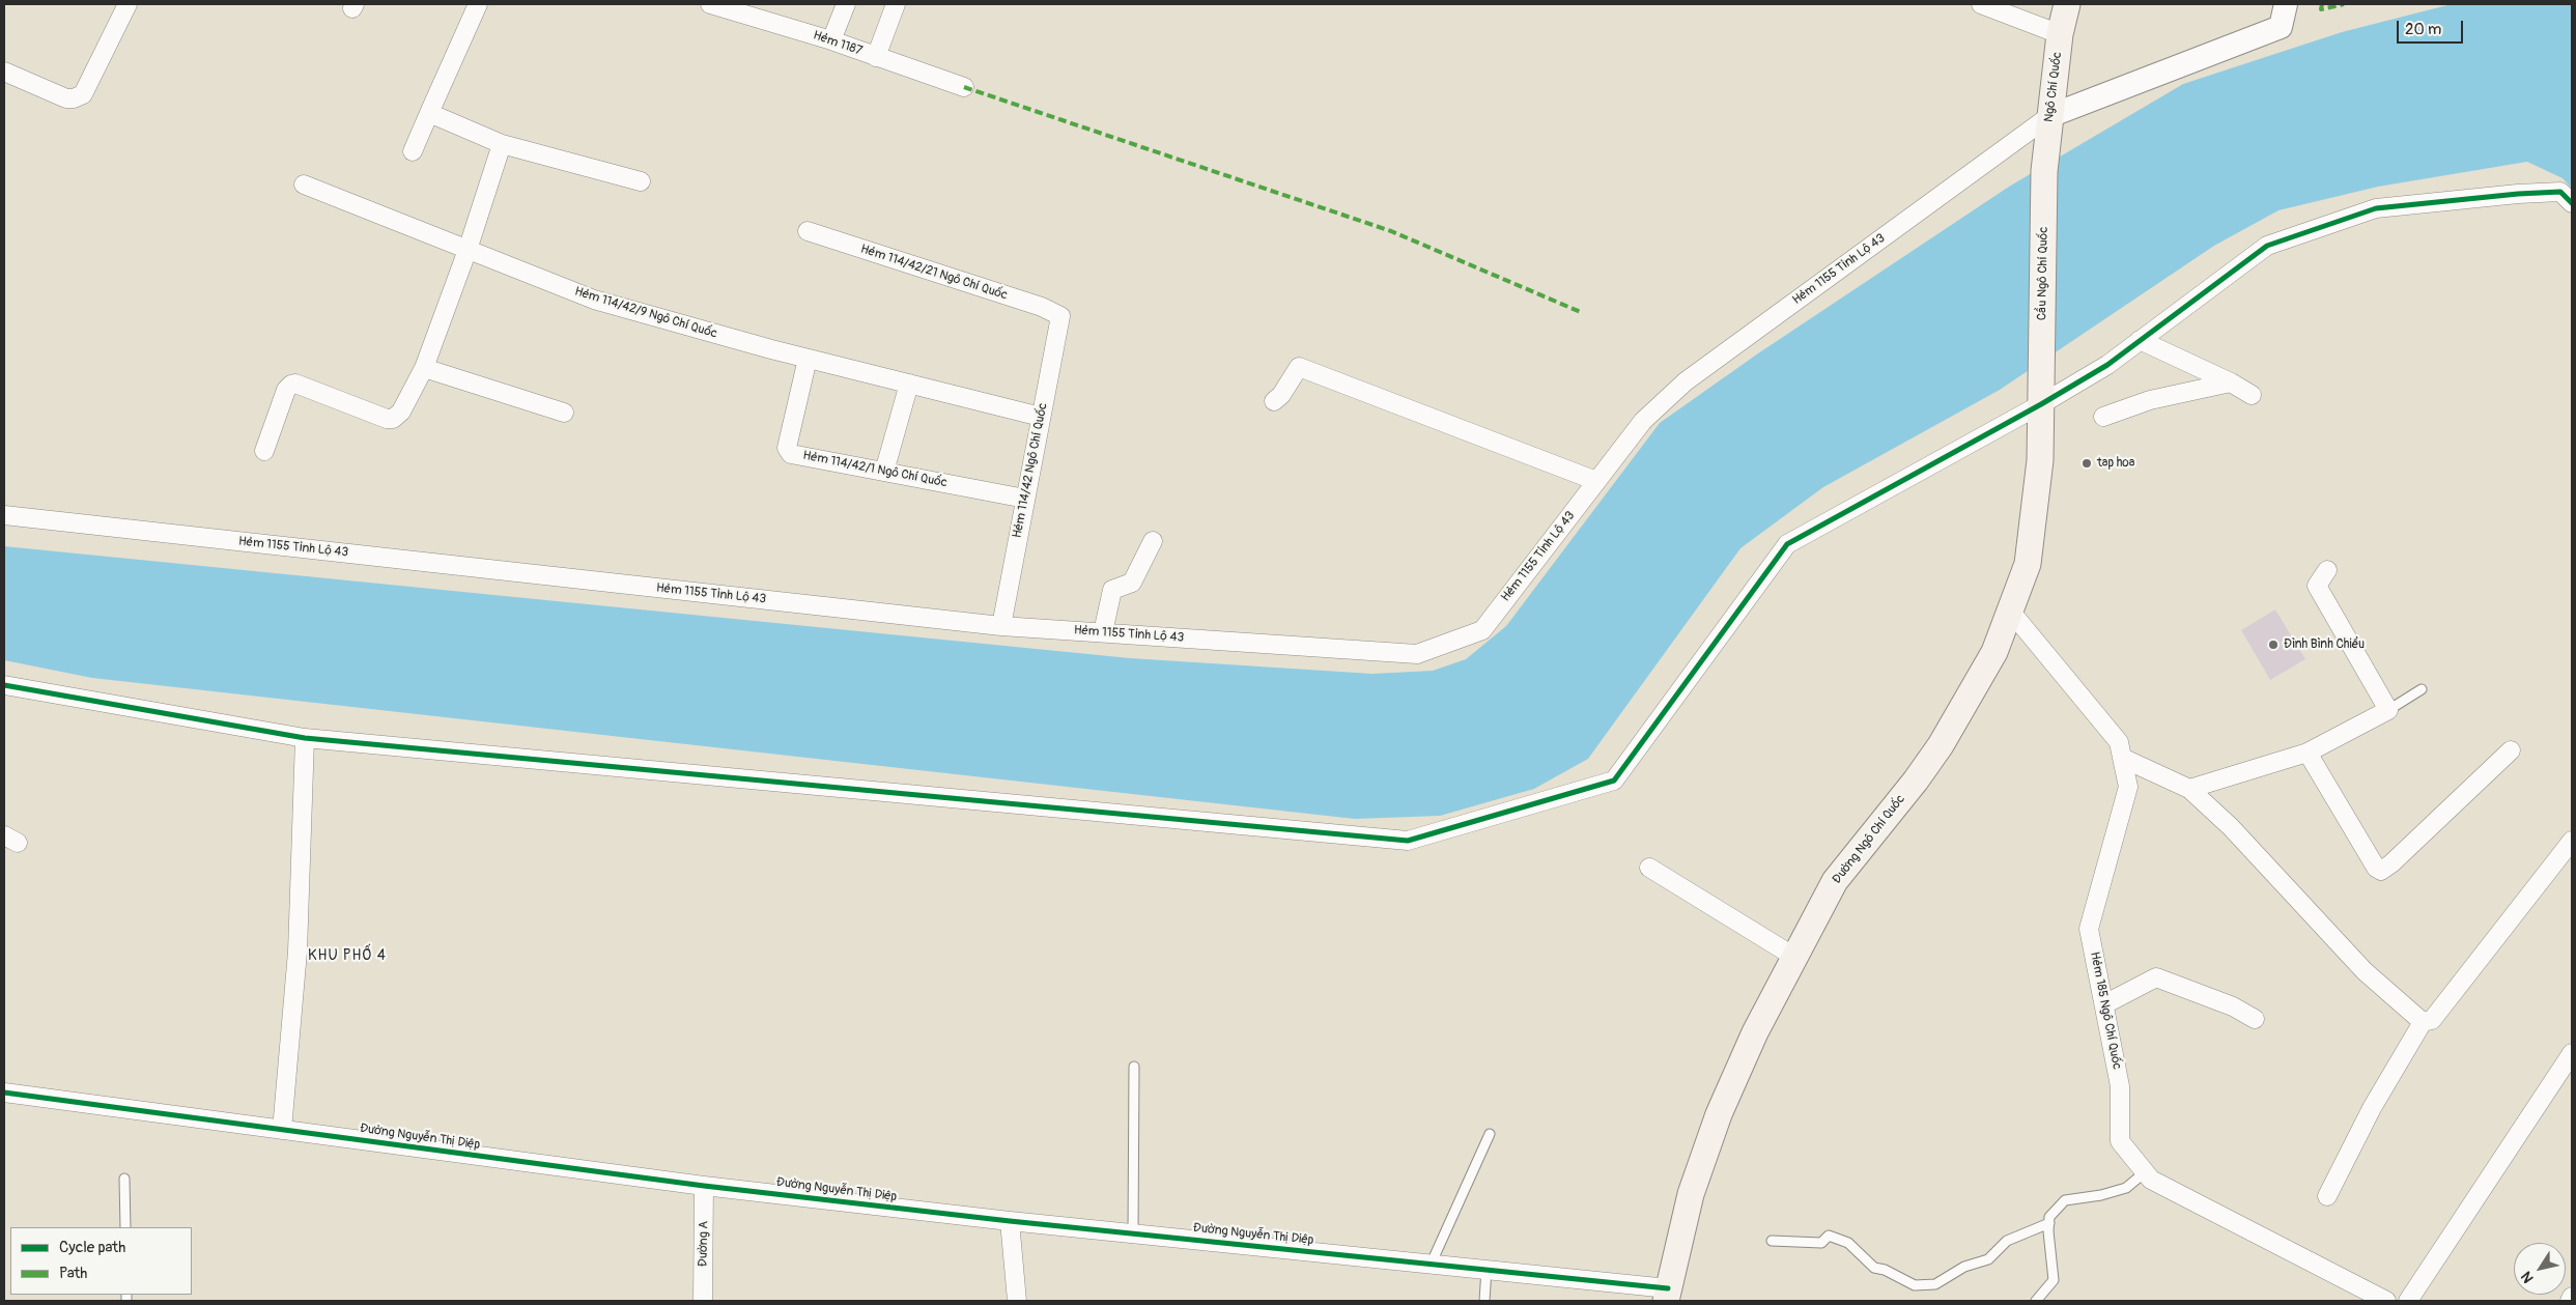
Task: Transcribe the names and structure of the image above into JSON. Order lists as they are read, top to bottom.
{
  "streets": {
    "main road": ["Ngô Chí Quốc", "Cầu Ngô Chí Quốc", "Đường Ngô Chí Quốc"],
    "street": [
      "Hẻm 1187",
      "Hẻm 1155 Tỉnh Lộ 43",
      "Hẻm 114/42/21 Ngô Chí Quốc",
      "Hẻm 114/42/9 Ngô Chí Quốc",
      "Hẻm 114/42/1 Ngô Chí Quốc",
      "Hẻm 114/42 Ngô Chí Quốc",
      "Hẻm 185 Ngô Chí Quốc",
      "Đường Nguyễn Thị Diệp",
      "Đường A"
    ]
  },
  "crossings": [
    ["Ngô Chí Quốc", "Hẻm 1155 Tỉnh Lộ 43"],
    ["Ngô Chí Quốc", "Cầu Ngô Chí Quốc"],
    ["Hẻm 1155 Tỉnh Lộ 43", "Hẻm 114/42 Ngô Chí Quốc"],
    ["Hẻm 114/42/21 Ngô Chí Quốc", "Hẻm 114/42 Ngô Chí Quốc"],
    ["Cầu Ngô Chí Quốc", "Đường Ngô Chí Quốc"],
    ["Hẻm 114/42/9 Ngô Chí Quốc", "Hẻm 114/42/1 Ngô Chí Quốc"],
    ["Hẻm 114/42/9 Ngô Chí Quốc", "Hẻm 114/42 Ngô Chí Quốc"],
    ["Hẻm 114/42/1 Ngô Chí Quốc", "Hẻm 114/42 Ngô Chí Quốc"],
    ["Đường Ngô Chí Quốc", "Hẻm 185 Ngô Chí Quốc"],
    ["Đường Ngô Chí Quốc", "Đường Nguyễn Thị Diệp"],
    ["Đường Nguyễn Thị Diệp", "Đường A"]
  ],
  "districts": ["KHU PHỐ 4"],
  "places": ["tap hoa", "Đình Bình Chiểu"],
  "legend": ["Cycle path", "Path"],
  "scale_bar": "20 m",
  "north": "bottom left"
}
